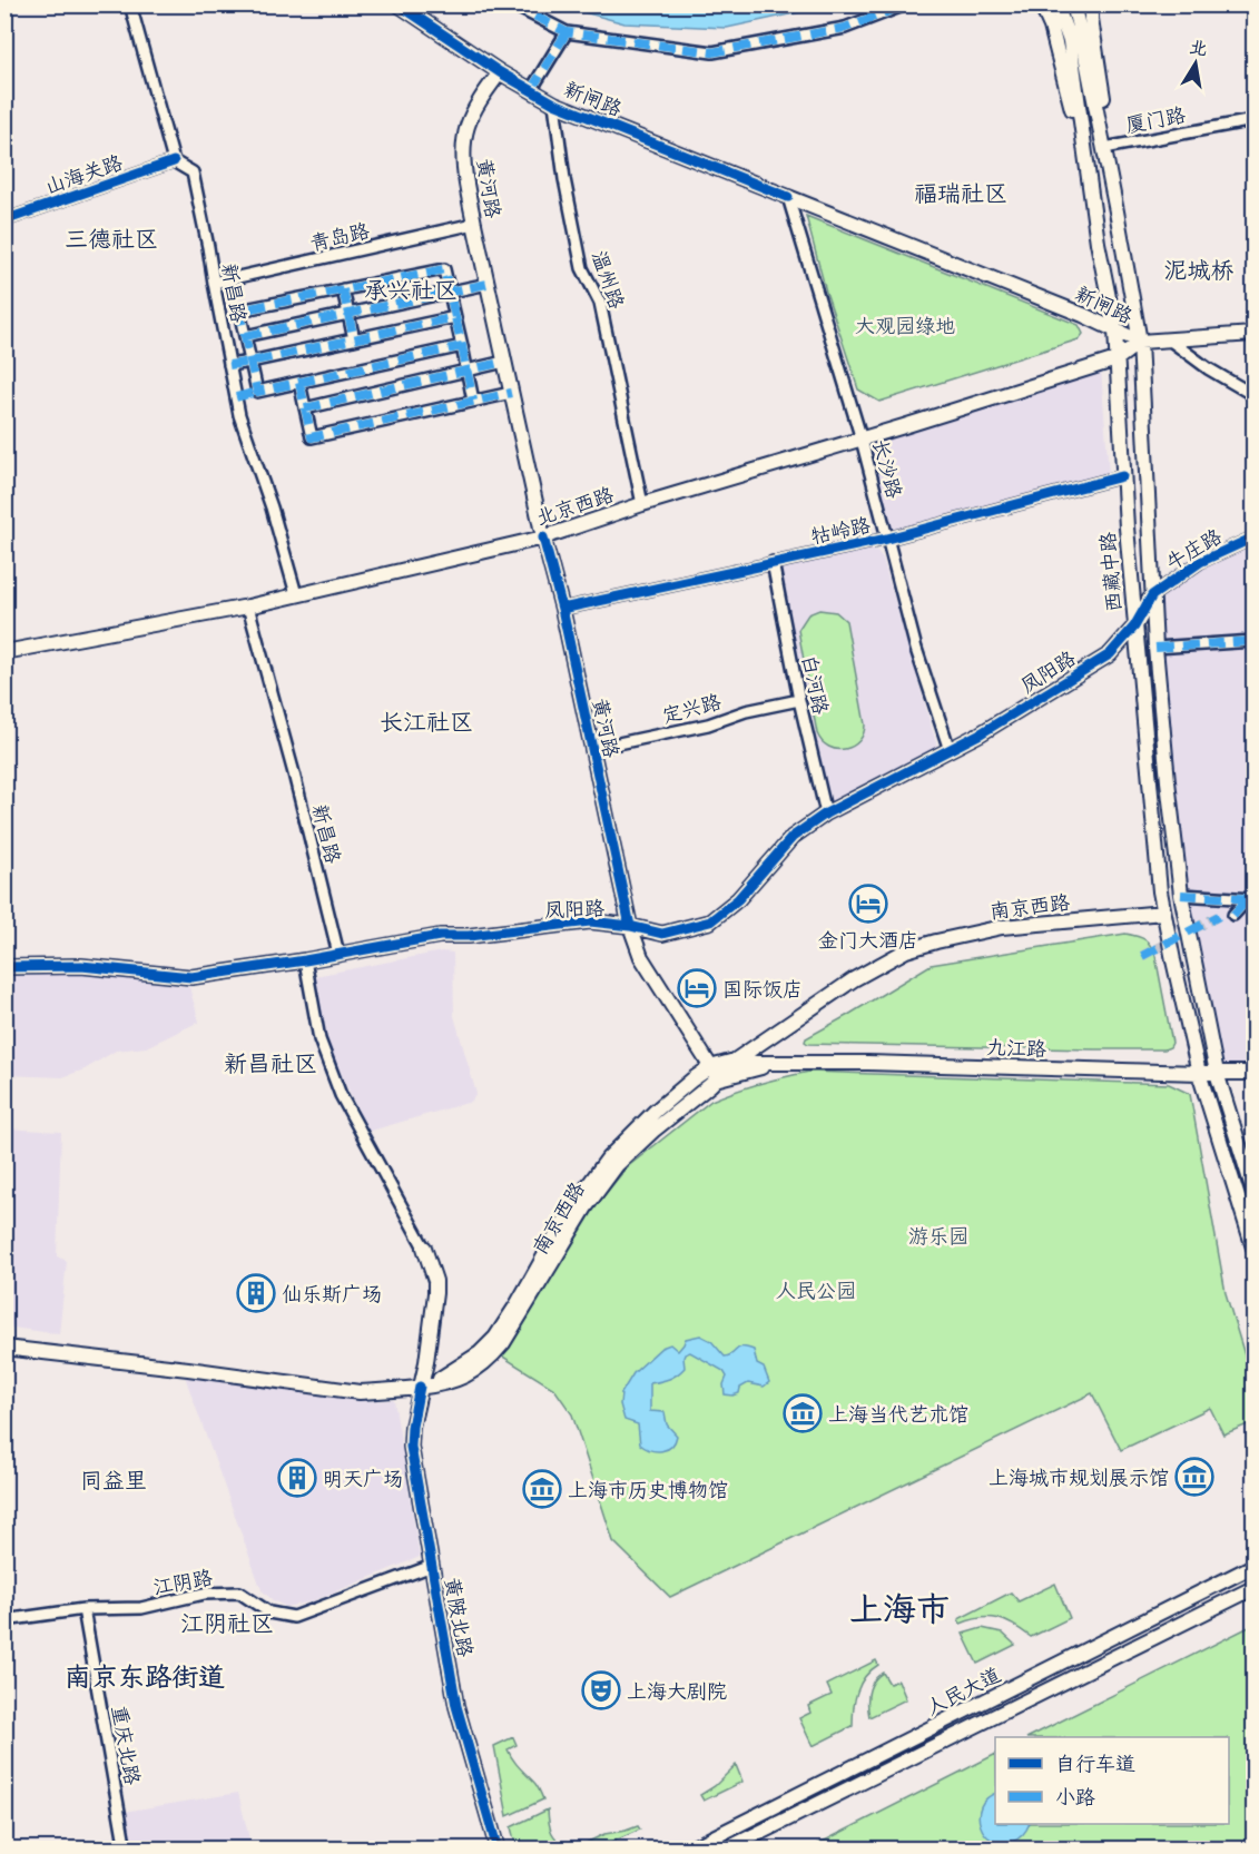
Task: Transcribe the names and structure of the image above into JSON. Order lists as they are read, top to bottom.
{
  "streets": {
    "main road": [
      "新闸路",
      "黄河路",
      "北京西路",
      "西藏中路",
      "凤阳路",
      "南京西路",
      "九江路",
      "黄陂北路",
      "人民大道"
    ],
    "street": [
      "厦门路",
      "山海关路",
      "青岛路",
      "温州路",
      "新昌路",
      "长沙路",
      "牯岭路",
      "牛庄路",
      "白河路",
      "定兴路",
      "江阴路",
      "重庆北路"
    ]
  },
  "crossings": [
    ["新闸路", "黄河路"],
    ["新闸路", "温州路"],
    ["新闸路", "长沙路"],
    ["新闸路", "北京西路"],
    ["新闸路", "西藏中路"],
    ["厦门路", "西藏中路"],
    ["山海关路", "新昌路"],
    ["黄河路", "青岛路"],
    ["黄河路", "北京西路"],
    ["黄河路", "牯岭路"],
    ["黄河路", "凤阳路"],
    ["黄河路", "定兴路"],
    ["黄河路", "南京西路"],
    ["黄河路", "九江路"],
    ["青岛路", "新昌路"],
    ["温州路", "北京西路"],
    ["新昌路", "北京西路"],
    ["新昌路", "凤阳路"],
    ["长沙路", "北京西路"],
    ["长沙路", "牯岭路"],
    ["长沙路", "凤阳路"],
    ["北京西路", "西藏中路"],
    ["牯岭路", "西藏中路"],
    ["牯岭路", "白河路"],
    ["牛庄路", "西藏中路"],
    ["牛庄路", "凤阳路"],
    ["西藏中路", "凤阳路"],
    ["西藏中路", "南京西路"],
    ["西藏中路", "九江路"],
    ["凤阳路", "白河路"],
    ["白河路", "定兴路"],
    ["南京西路", "九江路"],
    ["南京西路", "黄陂北路"],
    ["江阴路", "黄陂北路"],
    ["江阴路", "重庆北路"]
  ],
  "districts": [
    "福瑞社区",
    "三德社区",
    "泥城桥",
    "承兴社区",
    "长江社区",
    "新昌社区",
    "同益里",
    "上海市",
    "江阴社区",
    "南京东路街道"
  ],
  "parks": ["大观园绿地", "游乐园", "人民公园"],
  "places": {
    "hotel": ["金门大酒店", "国际饭店"],
    "building": ["仙乐斯广场", "明天广场"],
    "museum": ["上海当代艺术馆", "上海城市规划展示馆", "上海市历史博物馆"],
    "theatre": ["上海大剧院"]
  },
  "legend": ["自行车道", "小路"],
  "north": "top"
}
